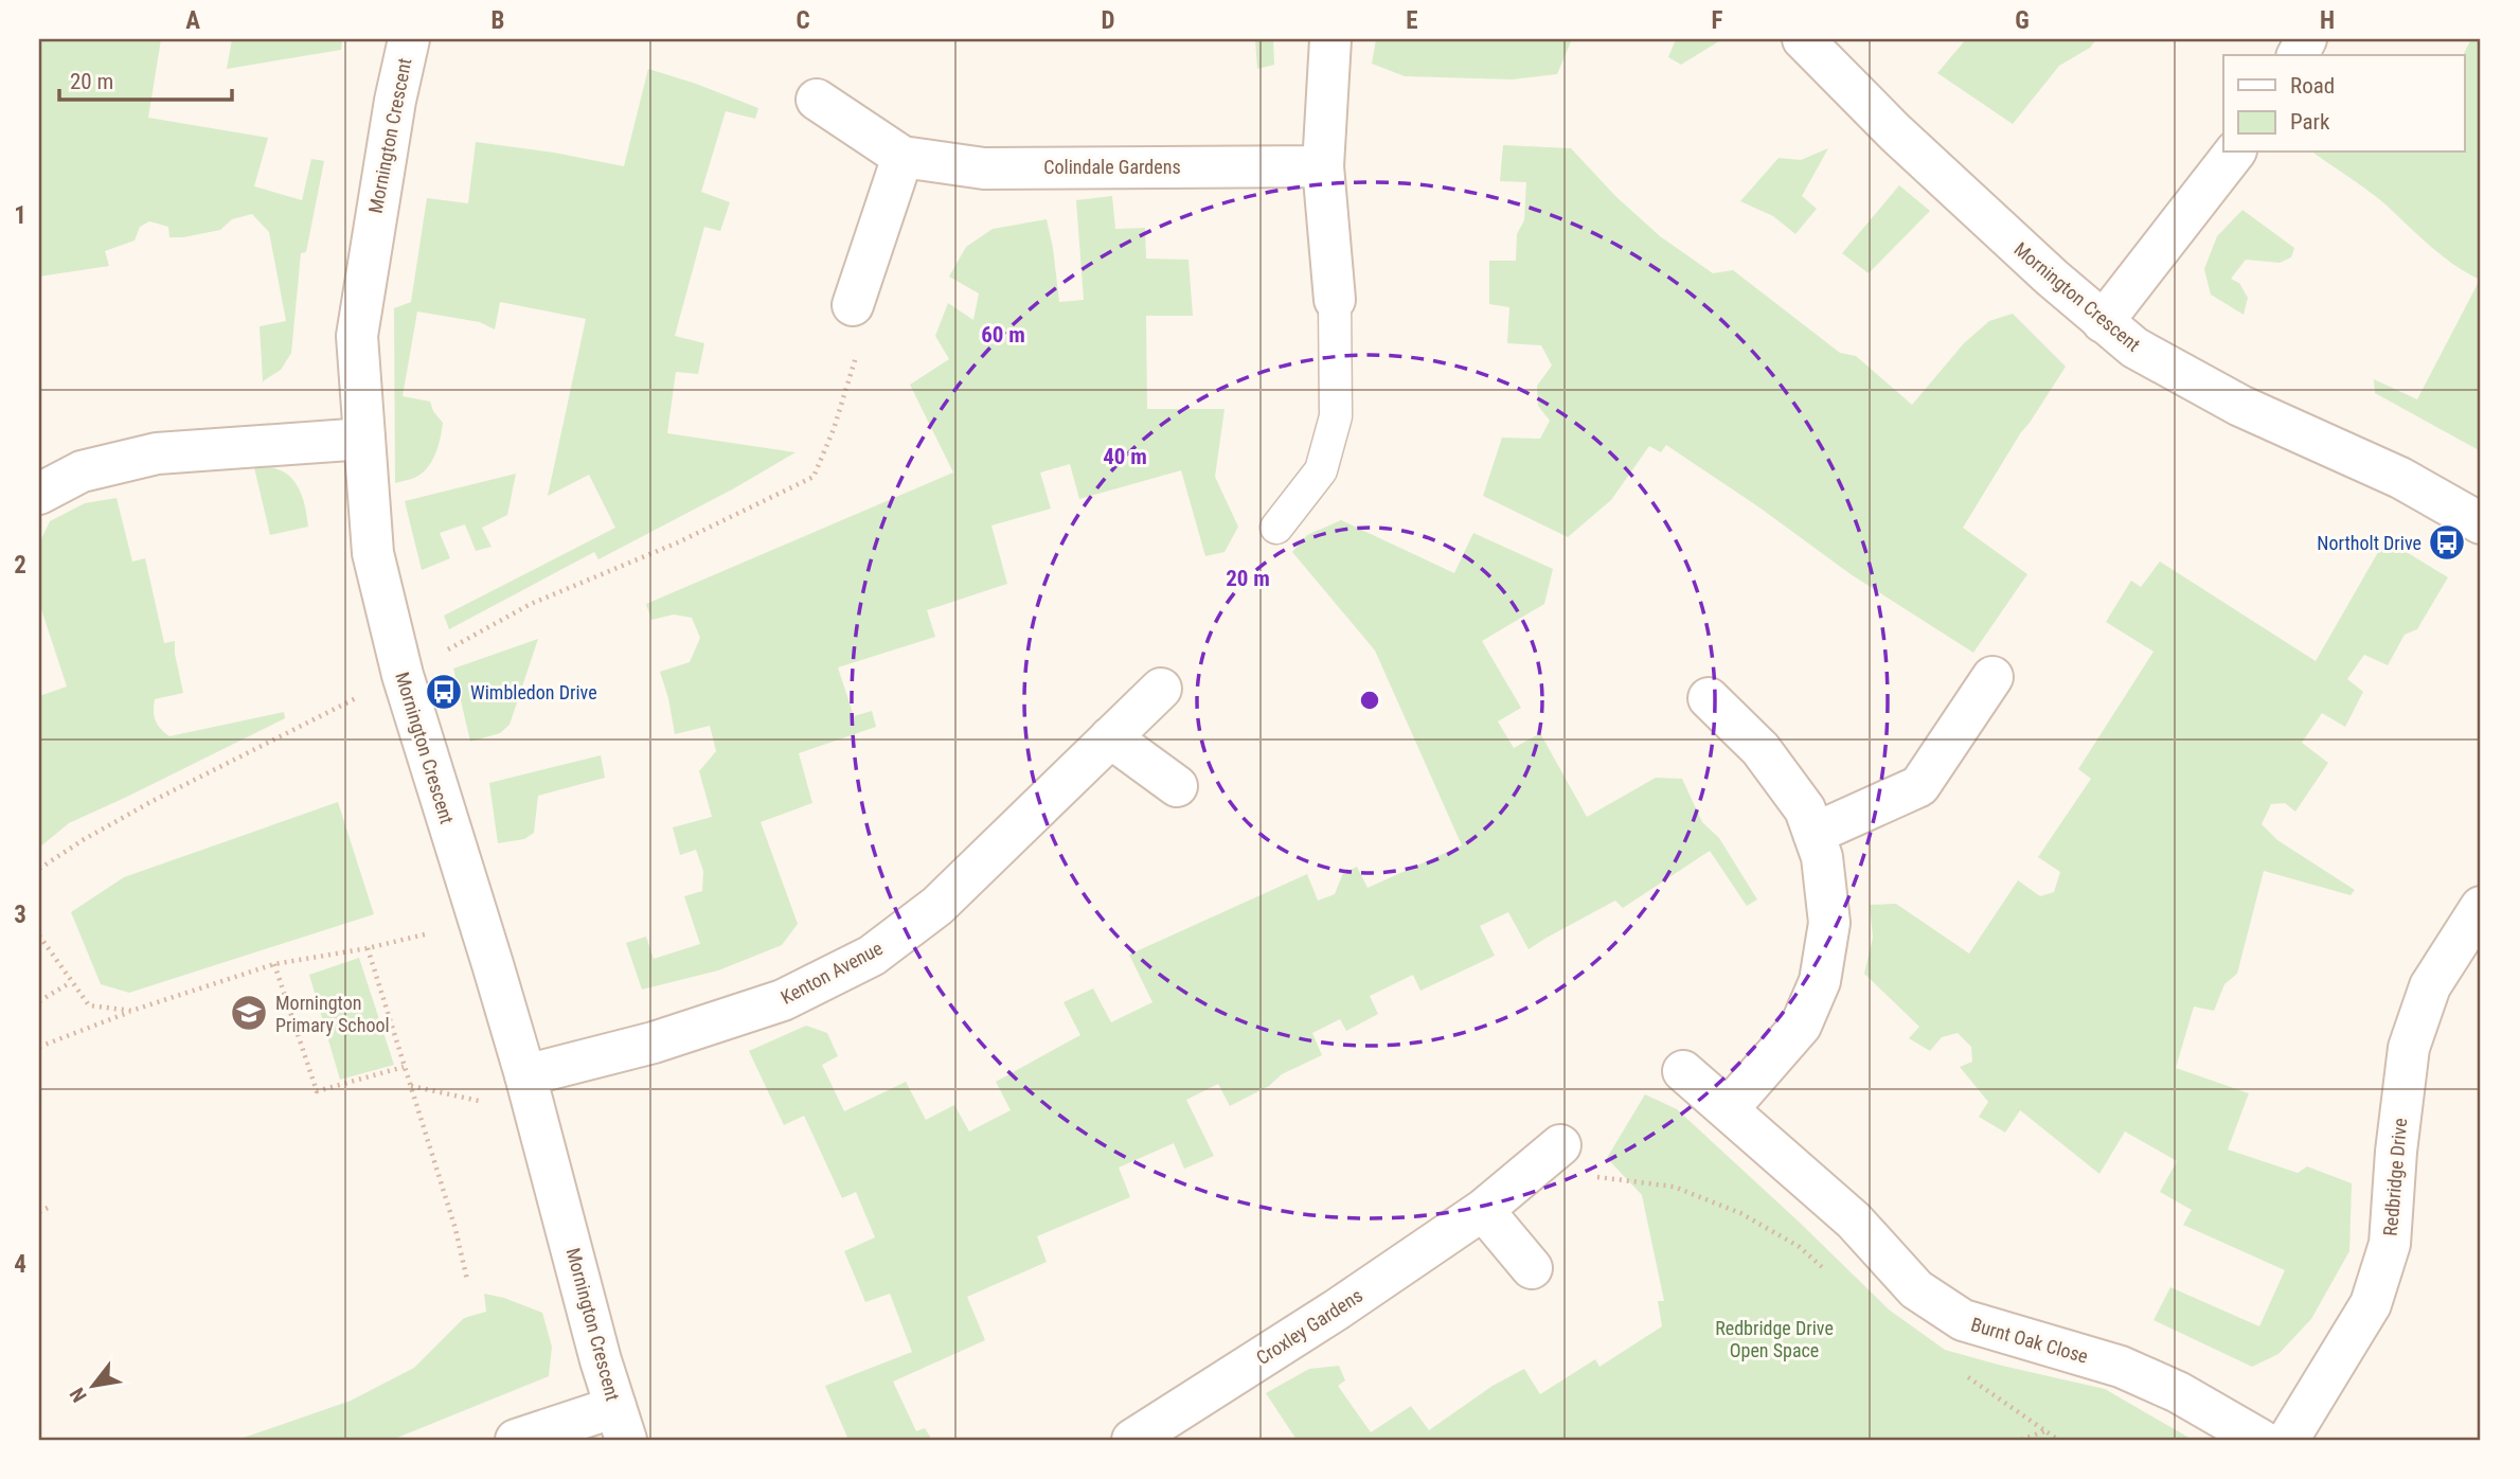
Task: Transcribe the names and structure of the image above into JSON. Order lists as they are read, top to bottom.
{
  "streets": {
    "street": [
      "Mornington Crescent",
      "Colindale Gardens",
      "Kenton Avenue",
      "Redbridge Drive",
      "Croxley Gardens",
      "Burnt Oak Close"
    ]
  },
  "crossings": [
    ["Mornington Crescent", "Kenton Avenue"]
  ],
  "parks": ["Redbridge Drive Open Space"],
  "places": {
    "bus stop": ["Northolt Drive", "Wimbledon Drive"],
    "school or university": ["Mornington Primary School"]
  },
  "legend": ["Road", "Park"],
  "scale_bar": "20 m",
  "north": "bottom left",
  "grid": {
    "columns": [
      "A",
      "B",
      "C",
      "D",
      "E",
      "F",
      "G",
      "H"
    ],
    "rows": [
      "1",
      "2",
      "3",
      "4"
    ]
  },
  "rings": ["60 m", "40 m", "20 m"]
}
